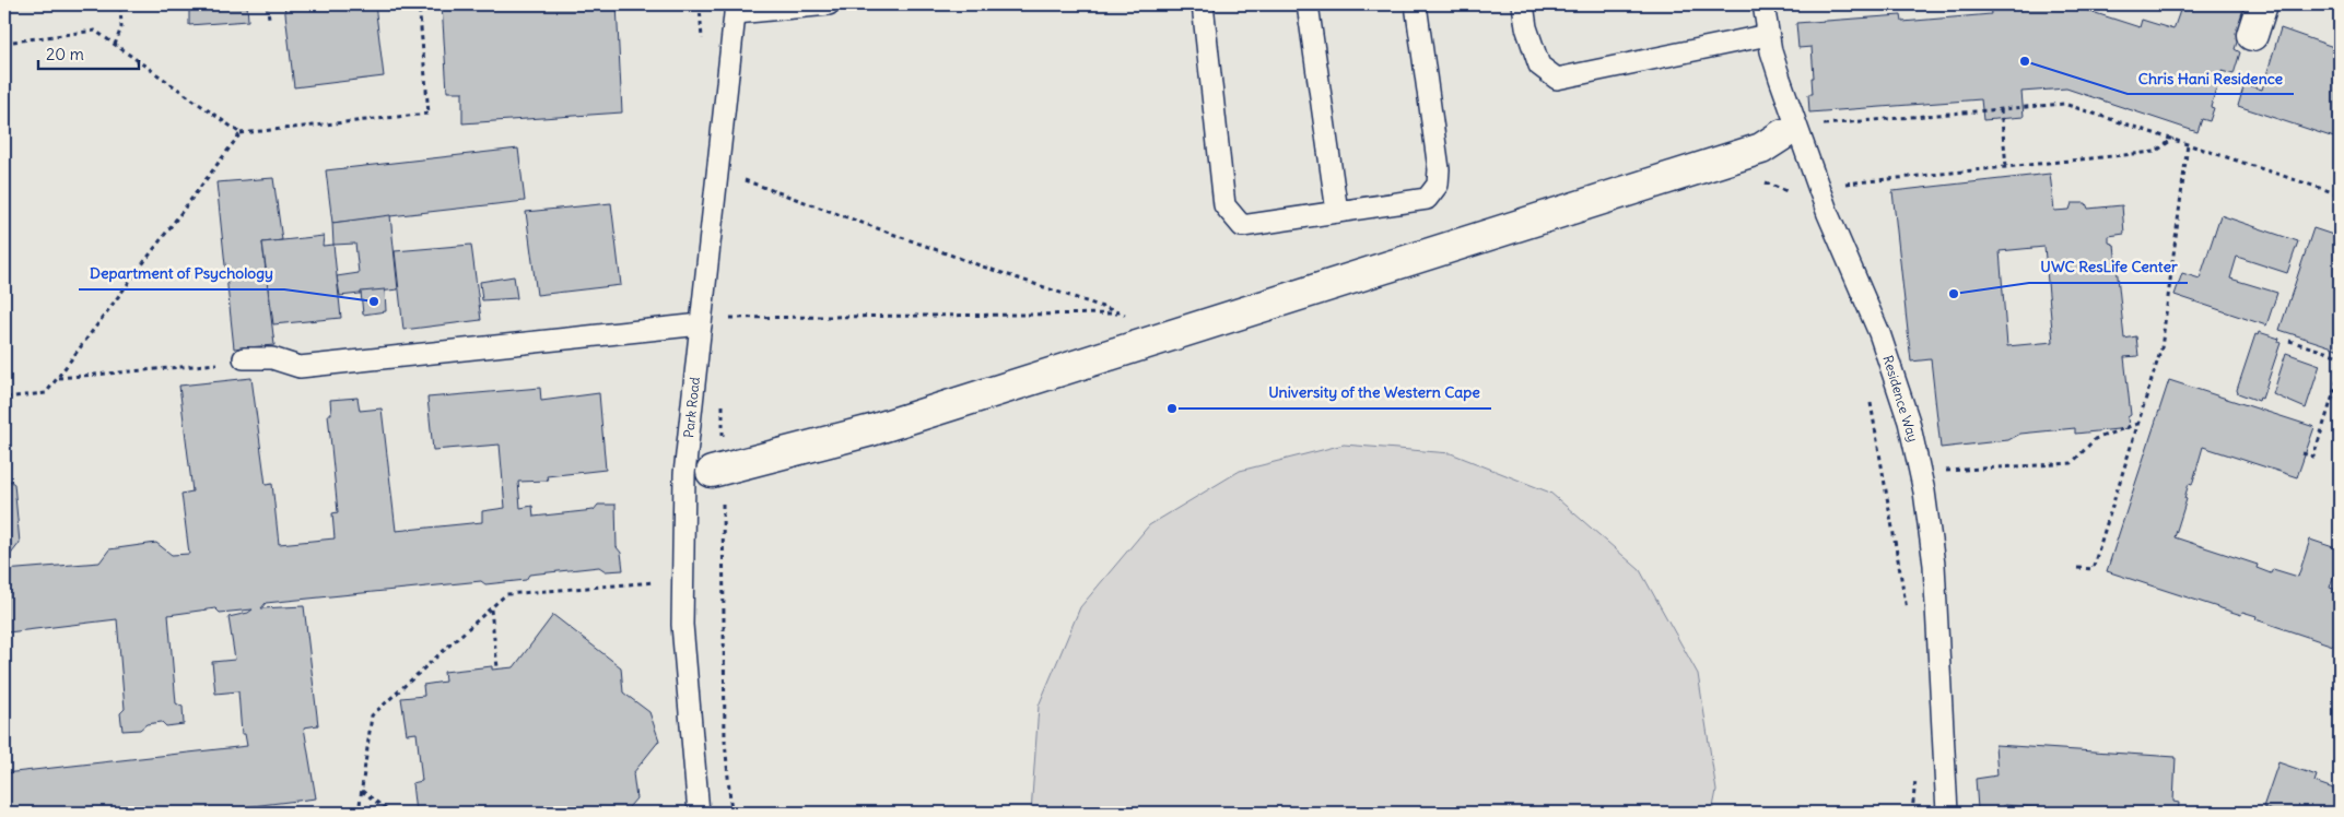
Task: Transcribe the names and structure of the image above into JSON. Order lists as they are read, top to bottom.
{
  "streets": {
    "lane": ["Residence Way", "Park Road"]
  },
  "places": [
    "Chris Hani Residence",
    "UWC ResLife Center",
    "Department of Psychology",
    "University of the Western Cape"
  ],
  "scale_bar": "20 m"
}
